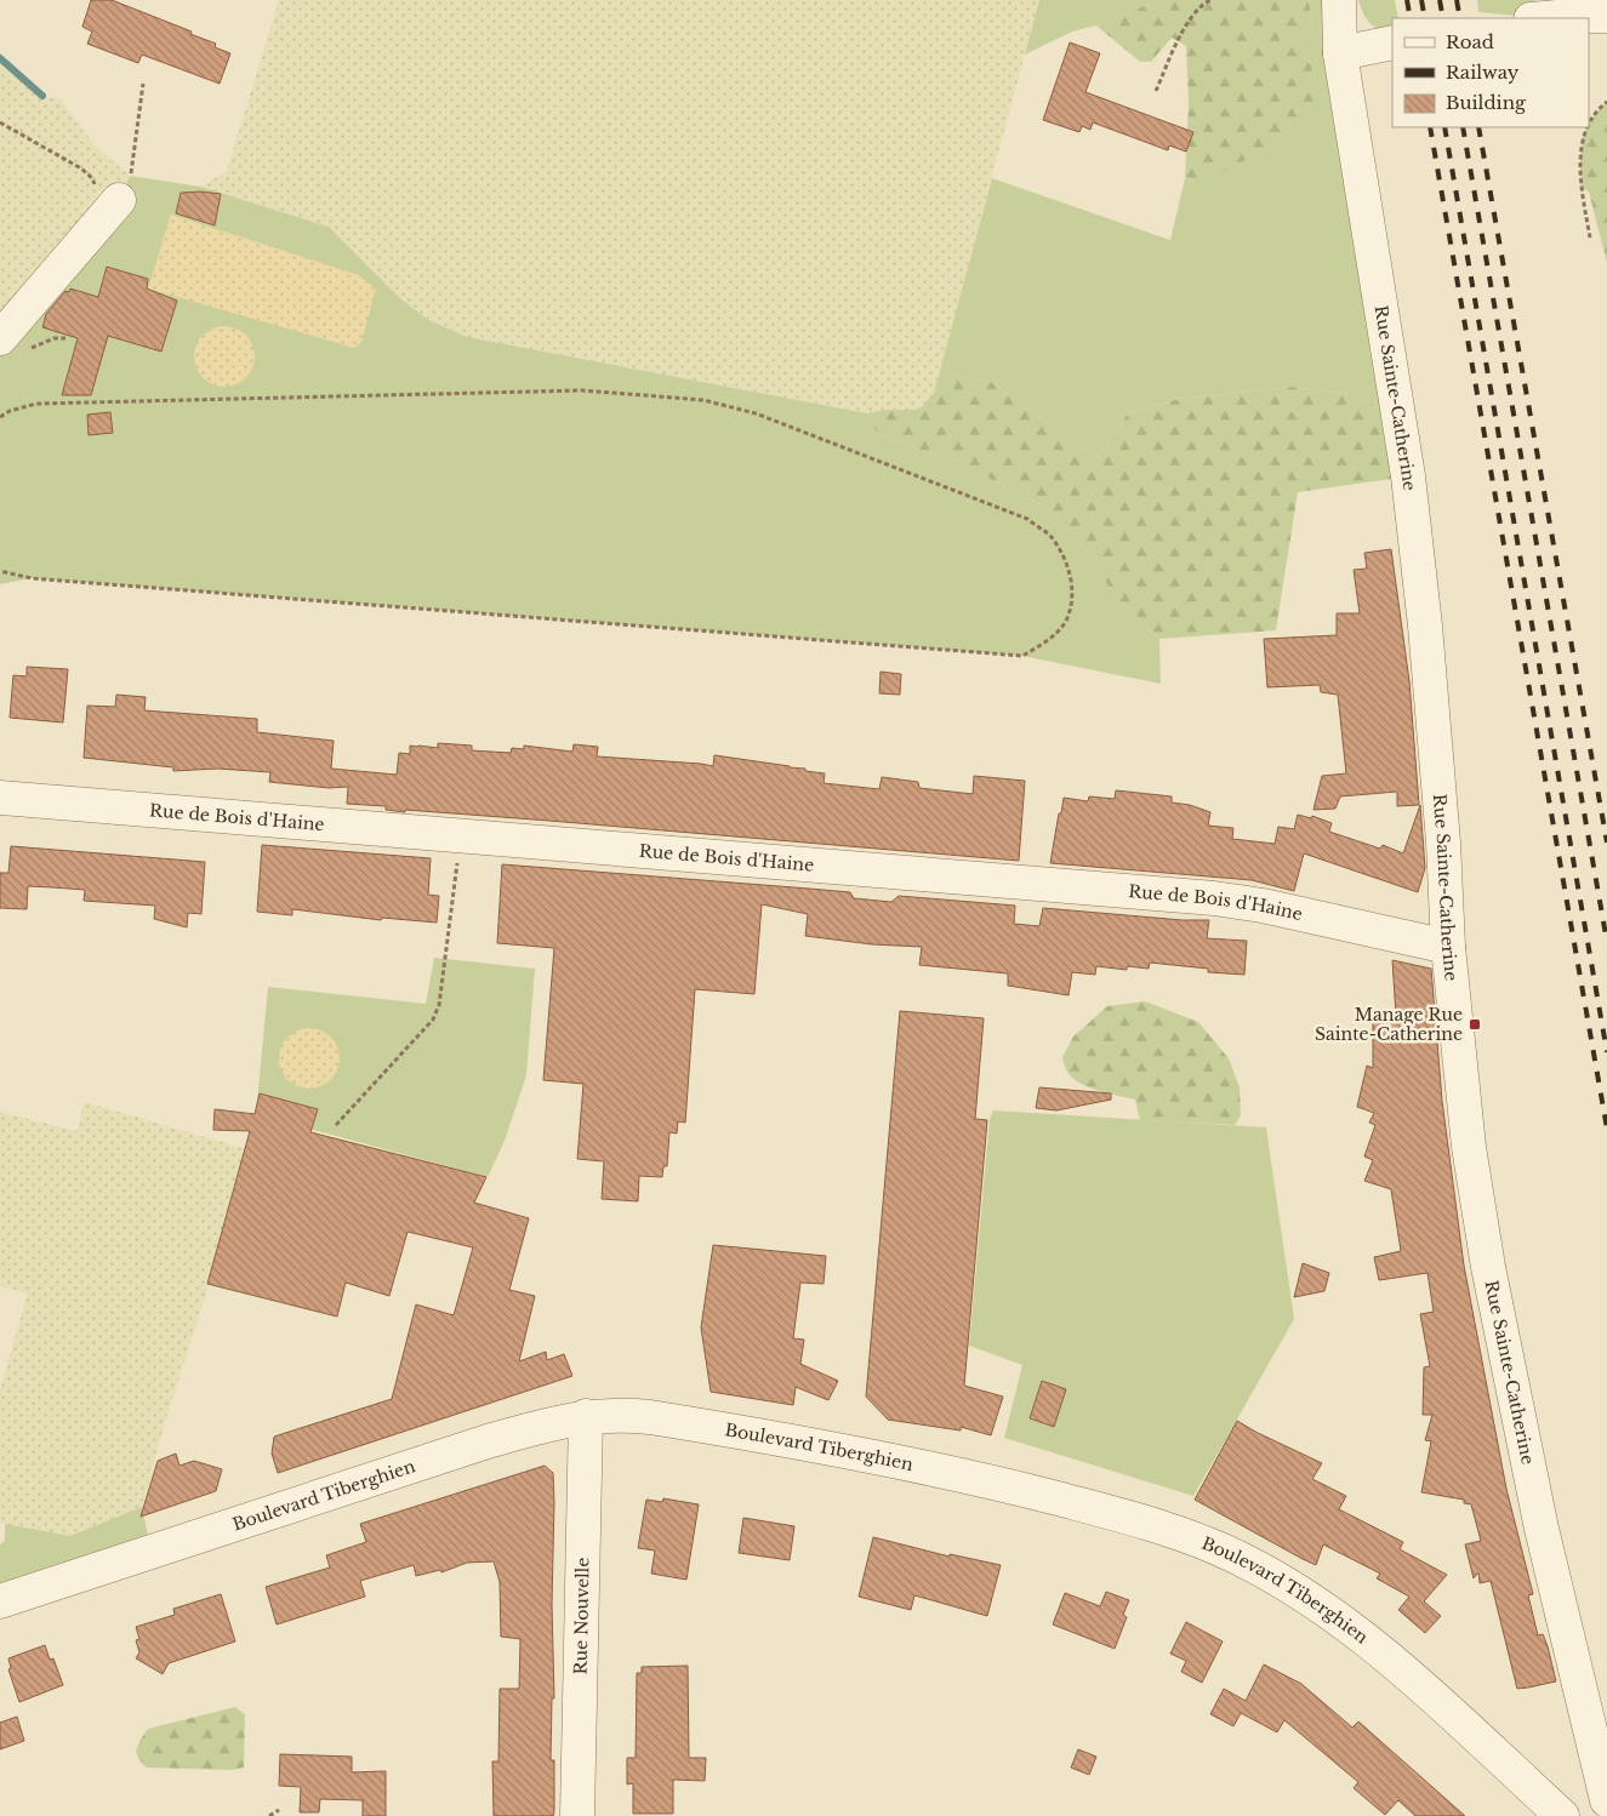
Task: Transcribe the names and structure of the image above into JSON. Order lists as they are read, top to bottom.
{
  "streets": {
    "street": [
      "Rue Sainte-Catherine",
      "Rue de Bois d'Haine",
      "Boulevard Tiberghien",
      "Rue Nouvelle"
    ]
  },
  "crossings": [
    ["Rue Sainte-Catherine", "Rue de Bois d'Haine"],
    ["Boulevard Tiberghien", "Rue Nouvelle"]
  ],
  "places": {
    "transit": ["Manage Rue Sainte-Catherine"]
  },
  "legend": ["Road", "Railway", "Building"]
}
